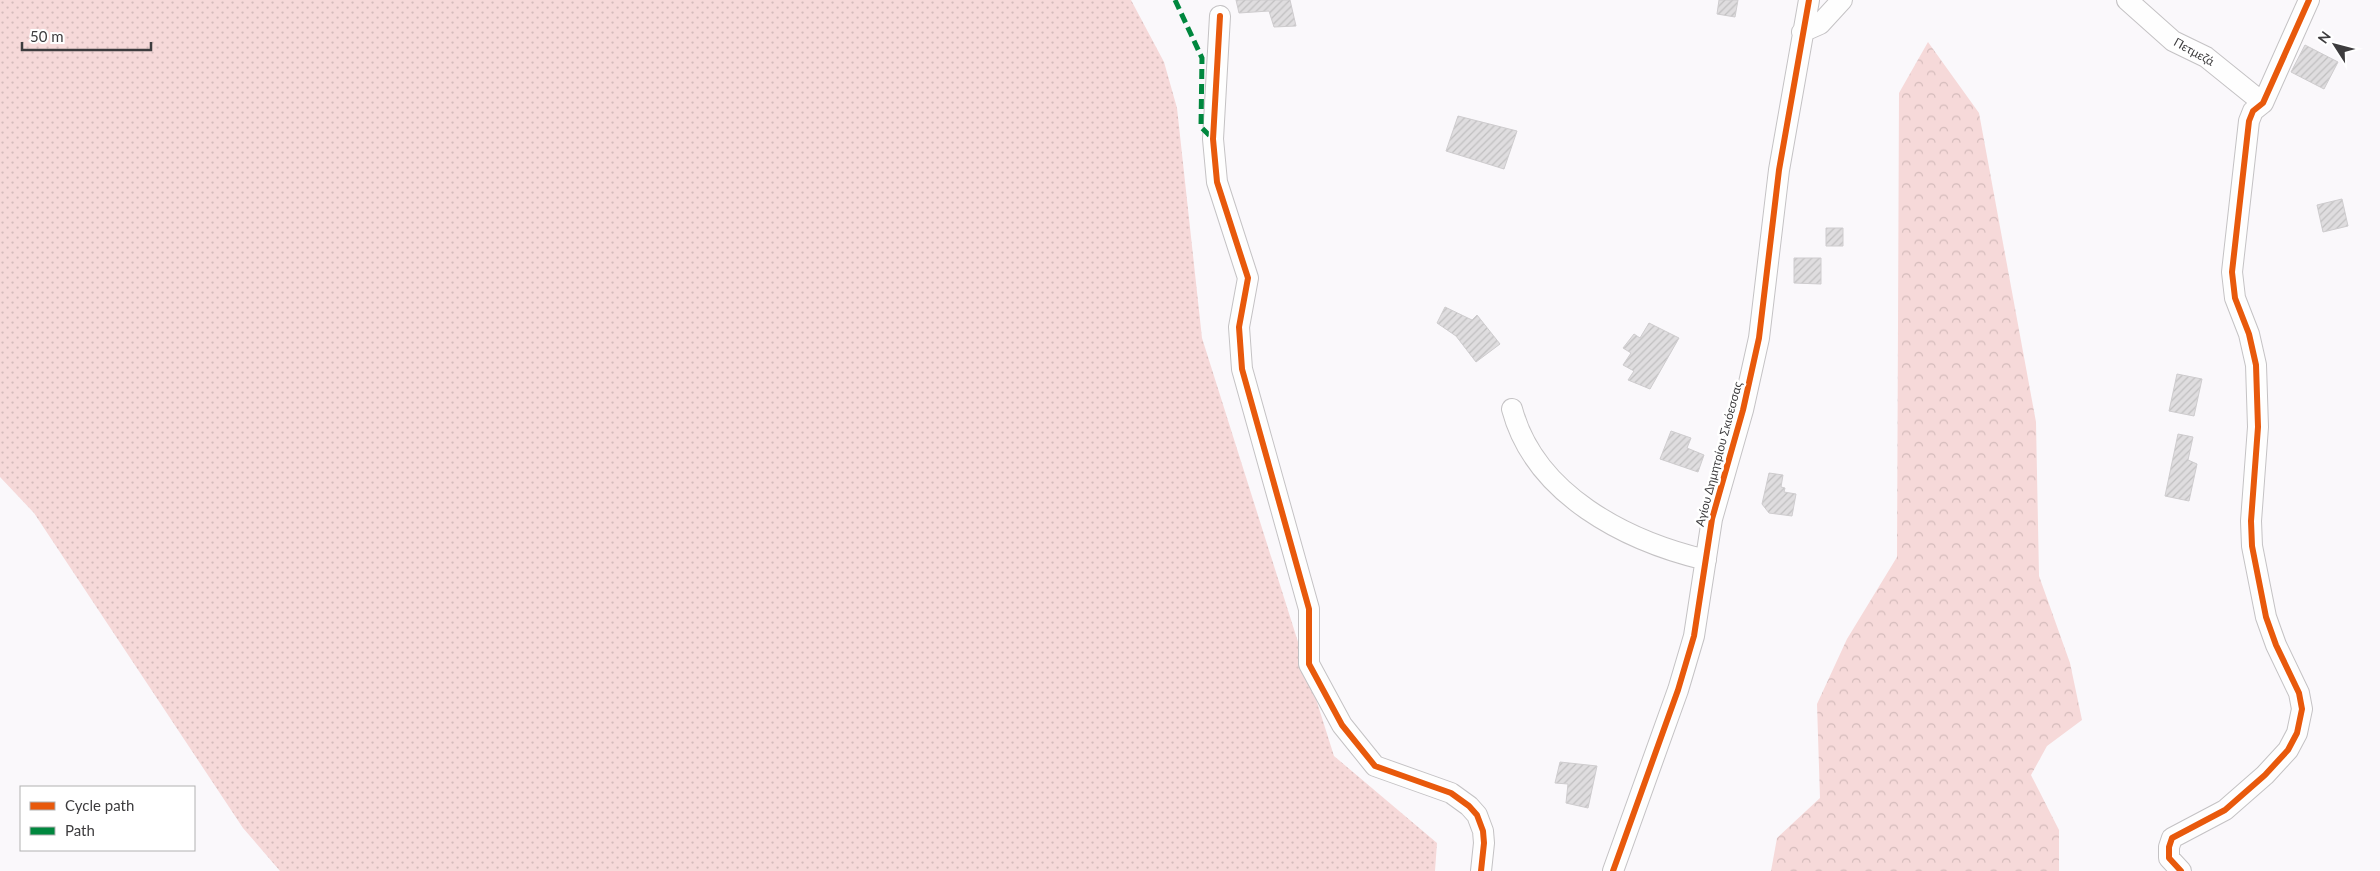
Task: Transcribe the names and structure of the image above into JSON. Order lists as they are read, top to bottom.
{
  "streets": {
    "street": ["Πετμεζά", "Αγίου Δημητρίου Σκιόεσσας"]
  },
  "legend": ["Cycle path", "Path"],
  "scale_bar": "50 m",
  "north": "top left"
}
